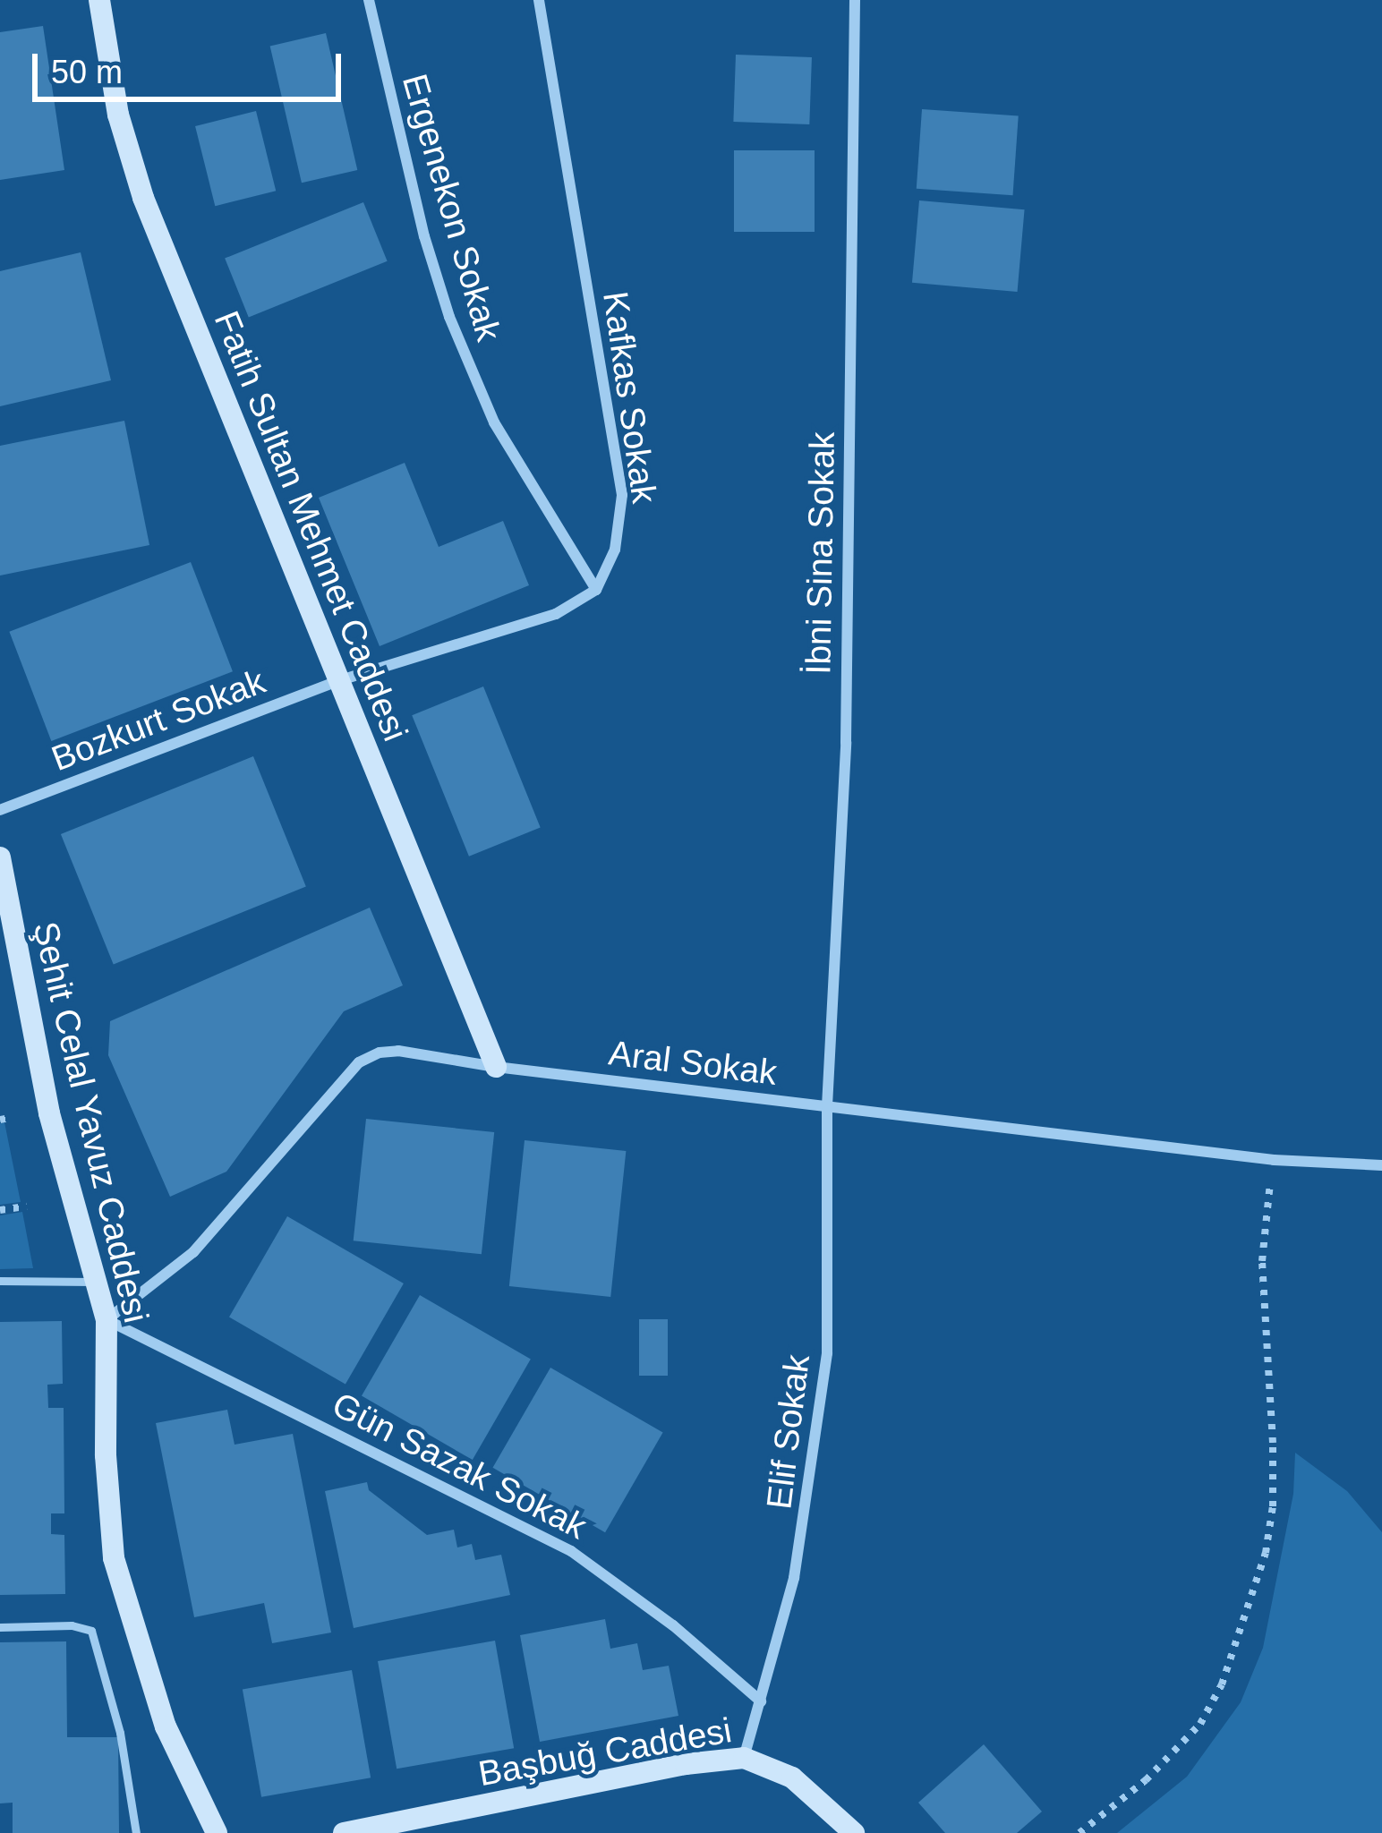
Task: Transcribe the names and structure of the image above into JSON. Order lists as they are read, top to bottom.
{
  "streets": {
    "street": [
      "Ergenekon Sokak",
      "Kafkas Sokak",
      "Fatih Sultan Mehmet Caddesi",
      "İbni Sina Sokak",
      "Bozkurt Sokak",
      "Aral Sokak",
      "Şehit Celal Yavuz Caddesi",
      "Elif Sokak",
      "Gün Sazak Sokak",
      "Başbuğ Caddesi"
    ]
  },
  "crossings": [
    ["Ergenekon Sokak", "Kafkas Sokak"],
    ["Fatih Sultan Mehmet Caddesi", "Bozkurt Sokak"],
    ["Fatih Sultan Mehmet Caddesi", "Aral Sokak"],
    ["İbni Sina Sokak", "Aral Sokak"],
    ["İbni Sina Sokak", "Elif Sokak"],
    ["Aral Sokak", "Şehit Celal Yavuz Caddesi"],
    ["Aral Sokak", "Elif Sokak"],
    ["Aral Sokak", "Gün Sazak Sokak"],
    ["Şehit Celal Yavuz Caddesi", "Gün Sazak Sokak"],
    ["Elif Sokak", "Gün Sazak Sokak"],
    ["Elif Sokak", "Başbuğ Caddesi"]
  ],
  "scale_bar": "50 m"
}
